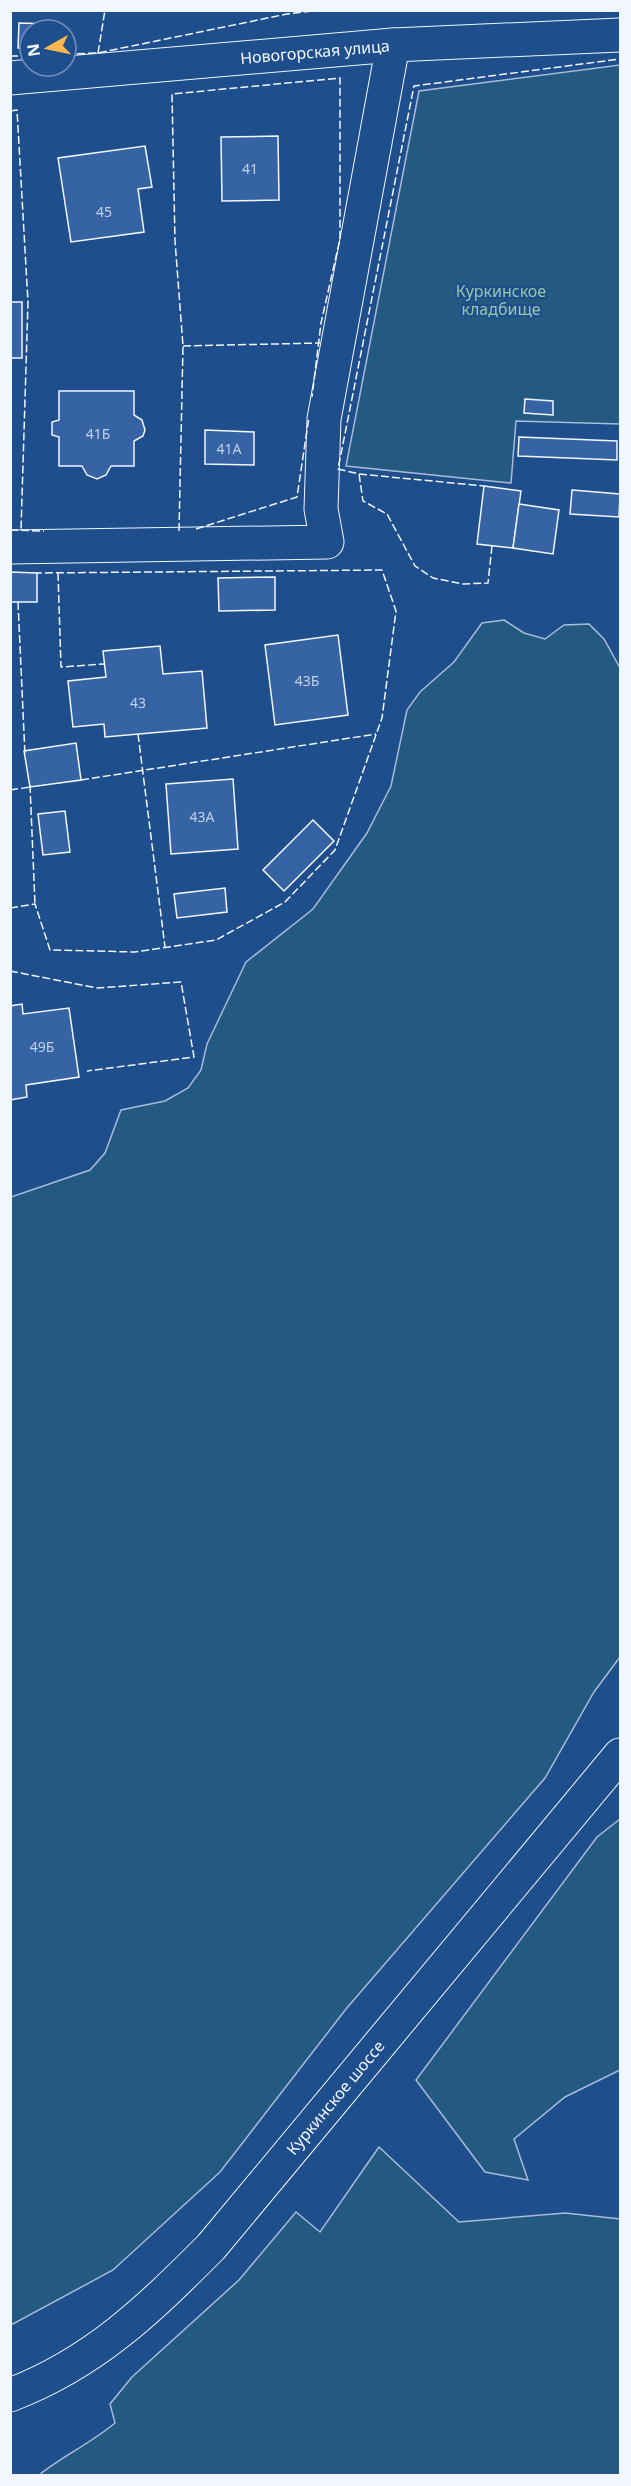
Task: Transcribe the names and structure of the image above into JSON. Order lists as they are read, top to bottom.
{
  "streets": {
    "main road": ["Новогорская улица", "Куркинское шоссе"]
  },
  "parks": ["Куркинское кладбище"],
  "house_numbers": [
    "41",
    "45",
    "41Б",
    "41А",
    "43Б",
    "43",
    "43А",
    "49Б"
  ],
  "north": "left"
}
